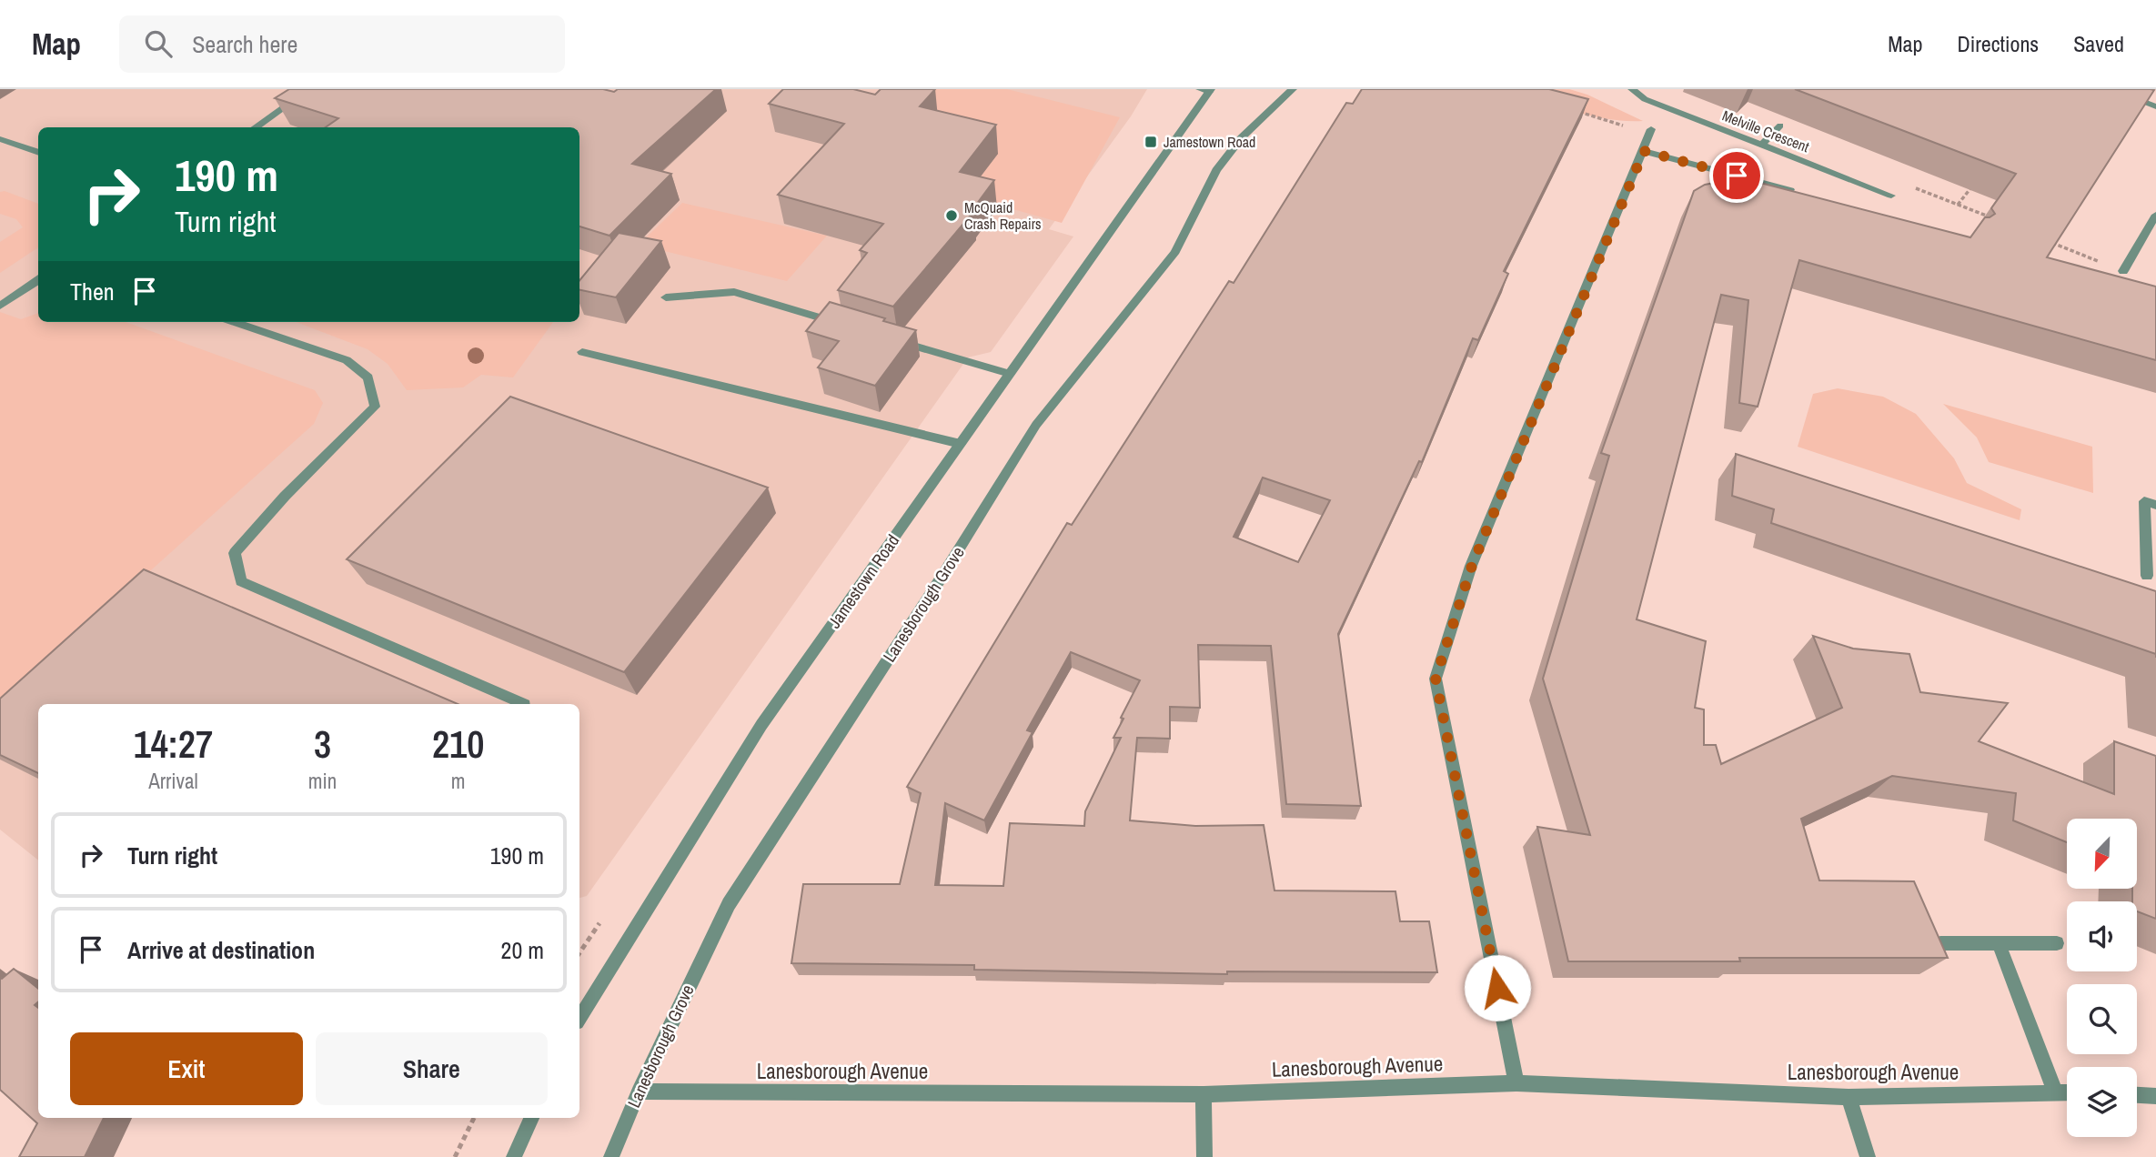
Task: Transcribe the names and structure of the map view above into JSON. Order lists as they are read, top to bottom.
{
  "streets": {
    "street": [
      "Melville Crescent",
      "Jamestown Road",
      "Lanesborough Grove",
      "Lanesborough Avenue"
    ]
  },
  "crossings": [
    ["Lanesborough Grove", "Lanesborough Avenue"]
  ],
  "places": {
    "transit": ["Jamestown Road"],
    "other": ["McQuaid Crash Repairs"]
  },
  "north": "bottom left",
  "page": {
    "header": "Map",
    "search": "Search here",
    "nav": ["Map", "Directions", "Saved"],
    "turn": ["190 m", "Turn right"],
    "then": "Then",
    "eta": [
      "14:27",
      "Arrival",
      "3",
      "min",
      "210",
      "m"
    ],
    "list": [
      {
        "name": "Turn right",
        "value": "190 m"
      },
      {
        "name": "Arrive at destination",
        "value": "20 m"
      }
    ],
    "buttons": ["Exit", "Share"]
  }
}
